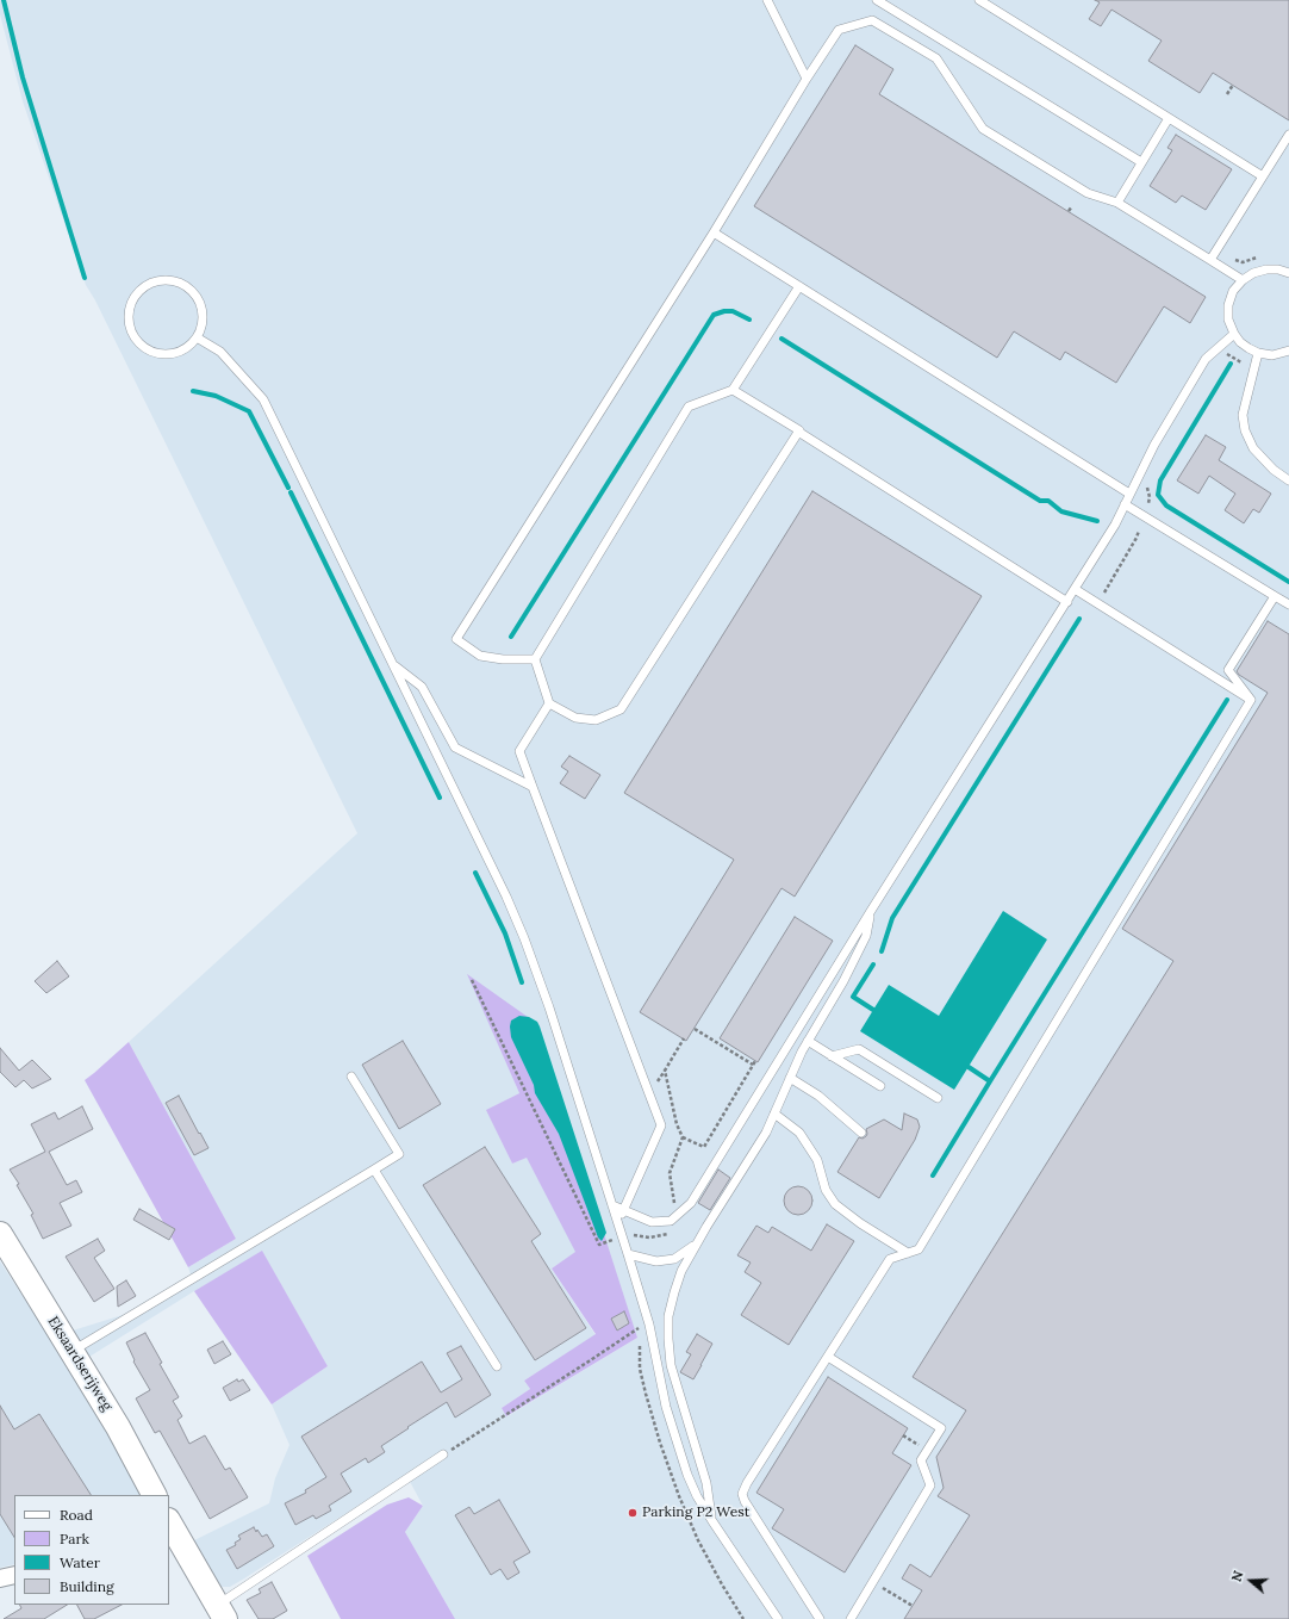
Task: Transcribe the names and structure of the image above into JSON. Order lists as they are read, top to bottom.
{
  "streets": {
    "street": ["Eksaardserijweg"]
  },
  "places": ["Parking P2 West"],
  "legend": [
    "Road",
    "Park",
    "Water",
    "Building"
  ],
  "north": "left"
}
